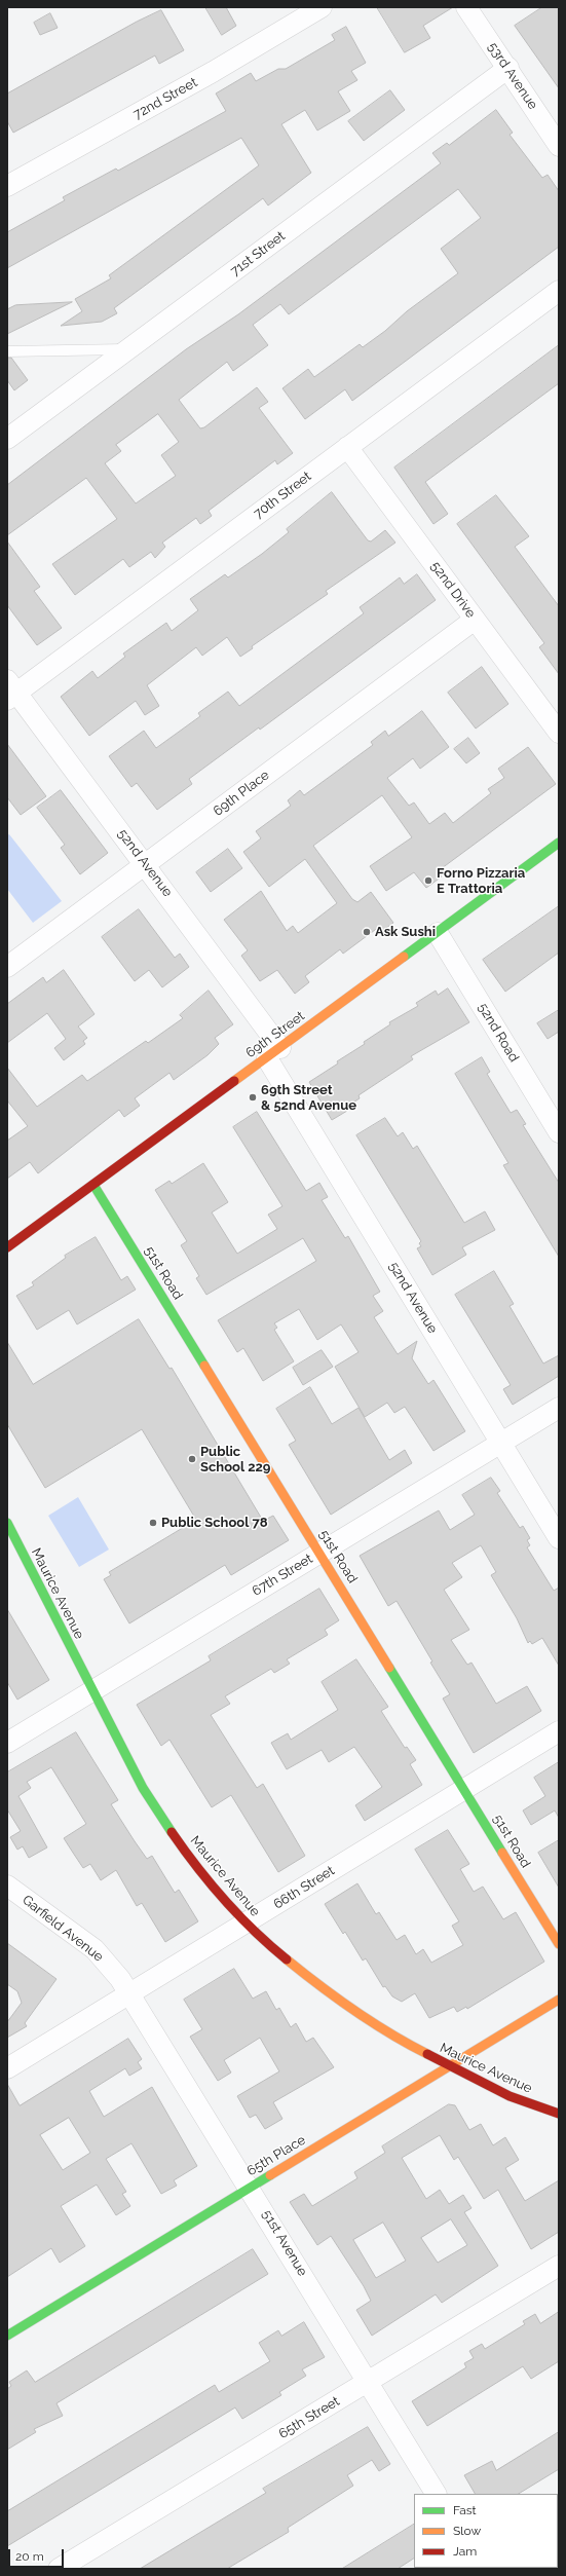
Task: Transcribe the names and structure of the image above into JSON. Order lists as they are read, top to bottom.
{
  "streets": {
    "street": [
      "53rd Avenue",
      "72nd Street",
      "71st Street",
      "70th Street",
      "52nd Drive",
      "69th Place",
      "52nd Avenue",
      "52nd Road",
      "69th Street",
      "51st Road",
      "67th Street",
      "Maurice Avenue",
      "66th Street",
      "Garfield Avenue",
      "65th Place",
      "51st Avenue",
      "65th Street"
    ]
  },
  "crossings": [
    ["53rd Avenue", "71st Street"],
    ["70th Street", "52nd Drive"],
    ["70th Street", "52nd Avenue"],
    ["52nd Drive", "69th Place"],
    ["69th Place", "52nd Avenue"],
    ["52nd Avenue", "69th Street"],
    ["52nd Avenue", "67th Street"],
    ["52nd Road", "69th Street"],
    ["69th Street", "51st Road"],
    ["51st Road", "67th Street"],
    ["51st Road", "66th Street"],
    ["67th Street", "Maurice Avenue"],
    ["Maurice Avenue", "66th Street"],
    ["Maurice Avenue", "65th Place"],
    ["66th Street", "Garfield Avenue"],
    ["66th Street", "51st Avenue"],
    ["Garfield Avenue", "51st Avenue"],
    ["65th Place", "51st Avenue"],
    ["51st Avenue", "65th Street"]
  ],
  "places": [
    "Forno Pizzaria E Trattoria",
    "Ask Sushi",
    "69th Street & 52nd Avenue",
    "Public School 229",
    "Public School 78"
  ],
  "legend": ["Fast", "Slow", "Jam"],
  "scale_bar": "20 m"
}
